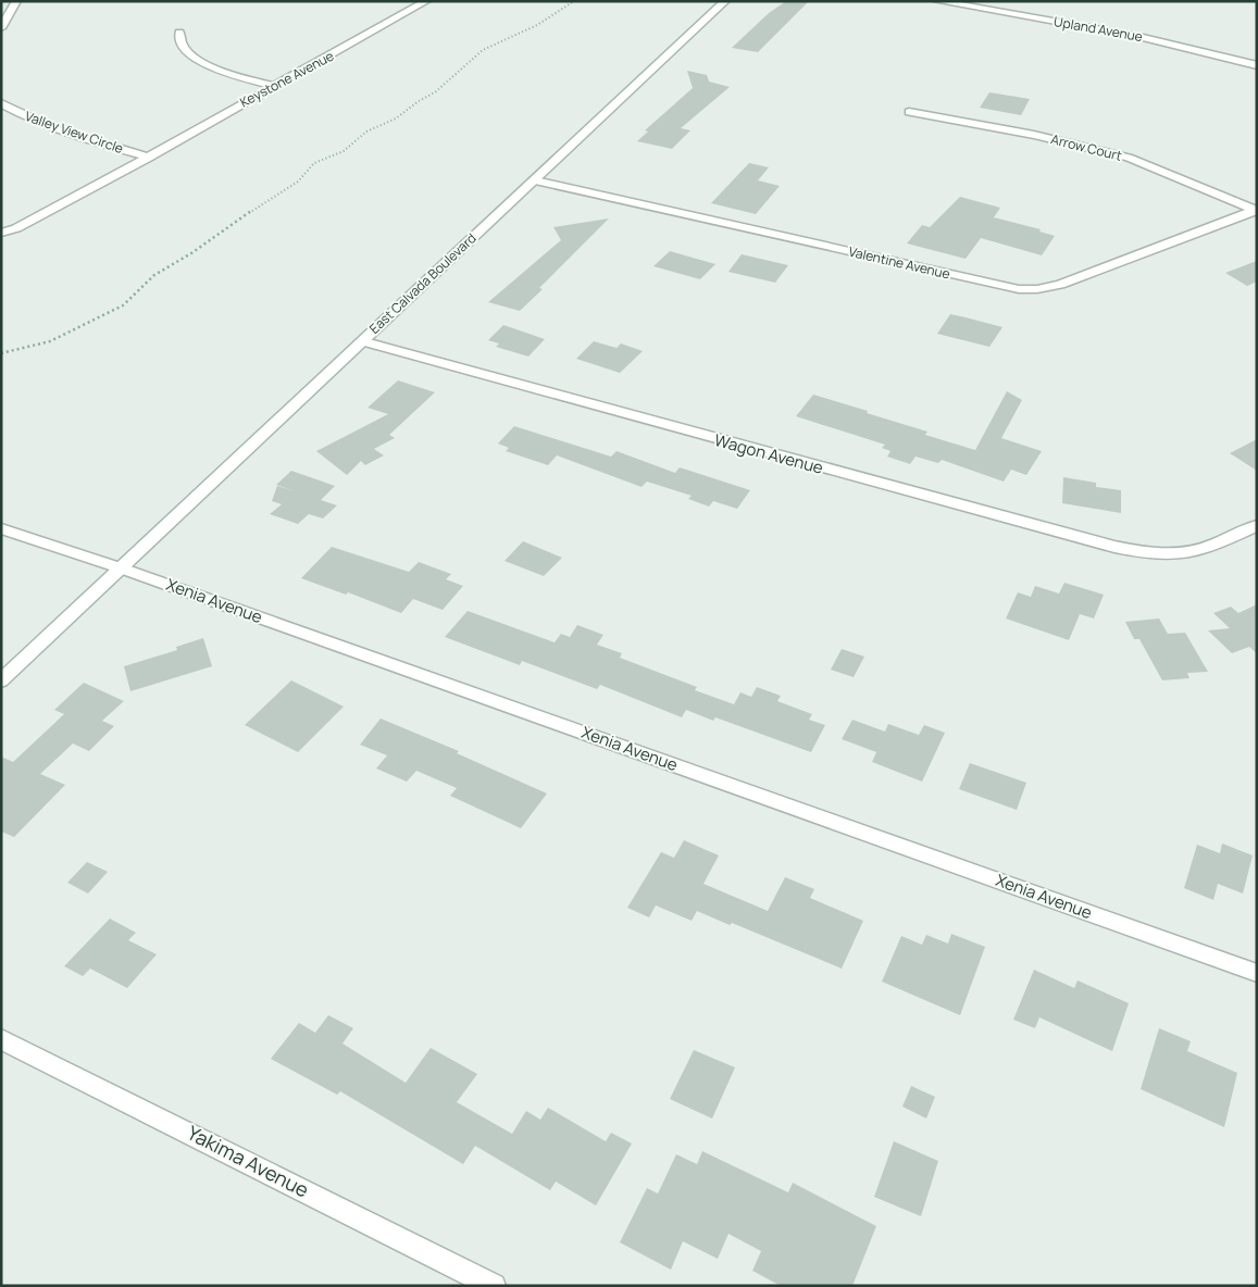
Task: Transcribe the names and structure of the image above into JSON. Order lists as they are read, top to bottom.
{
  "streets": {
    "street": [
      "Upland Avenue",
      "Keystone Avenue",
      "Valley View Circle",
      "Arrow Court",
      "Valentine Avenue",
      "East Calvada Boulevard",
      "Wagon Avenue",
      "Xenia Avenue",
      "Yakima Avenue"
    ]
  },
  "crossings": [
    ["Keystone Avenue", "Valley View Circle"],
    ["Arrow Court", "Valentine Avenue"],
    ["Valentine Avenue", "East Calvada Boulevard"],
    ["East Calvada Boulevard", "Wagon Avenue"],
    ["East Calvada Boulevard", "Xenia Avenue"]
  ]
}
